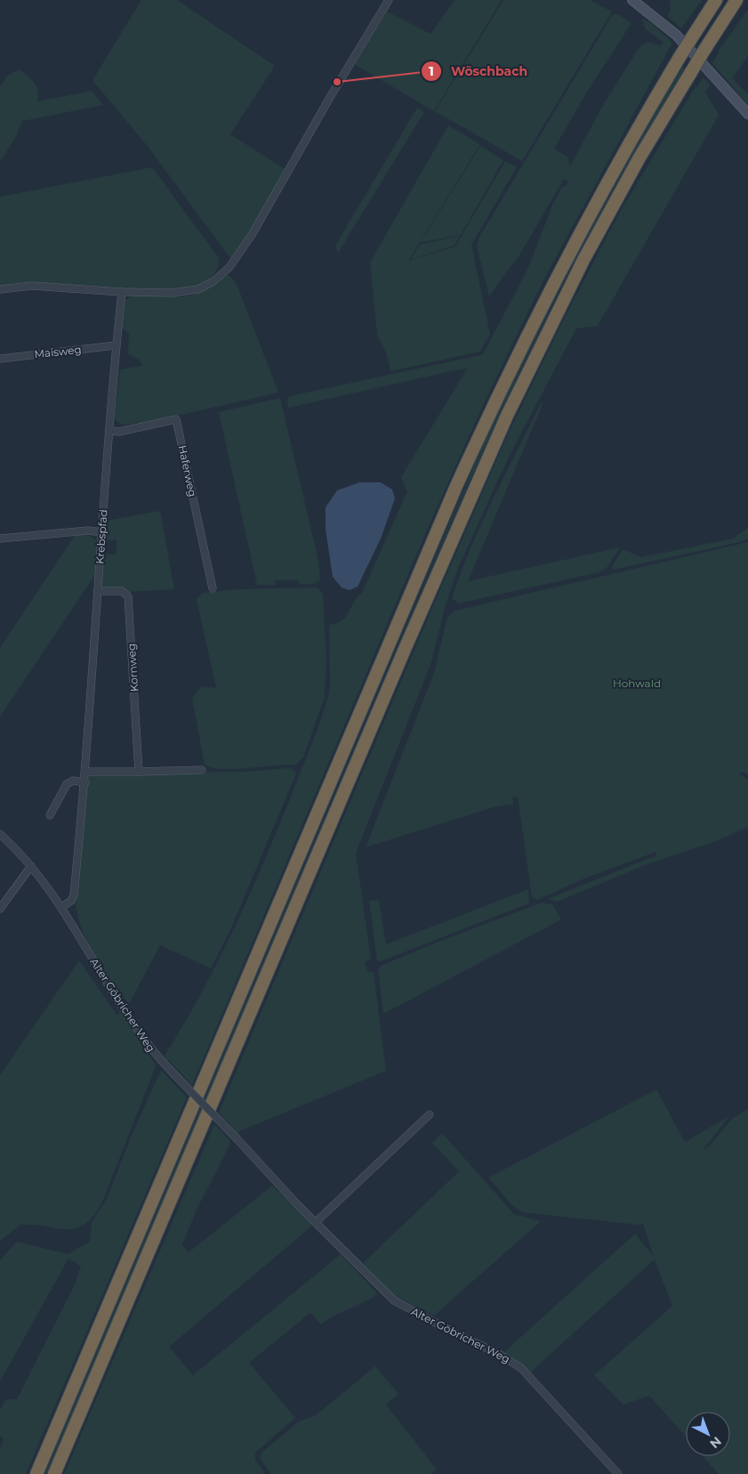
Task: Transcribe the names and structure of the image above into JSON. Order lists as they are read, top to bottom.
{
  "streets": {
    "street": [
      "Maisweg",
      "Haferweg",
      "Krebspfad",
      "Kornweg",
      "Alter Göbricher Weg"
    ]
  },
  "crossings": [
    ["Maisweg", "Krebspfad"],
    ["Haferweg", "Krebspfad"],
    ["Krebspfad", "Kornweg"],
    ["Krebspfad", "Alter Göbricher Weg"]
  ],
  "parks": ["Hohwald"],
  "places": ["Wöschbach"],
  "north": "bottom right"
}
